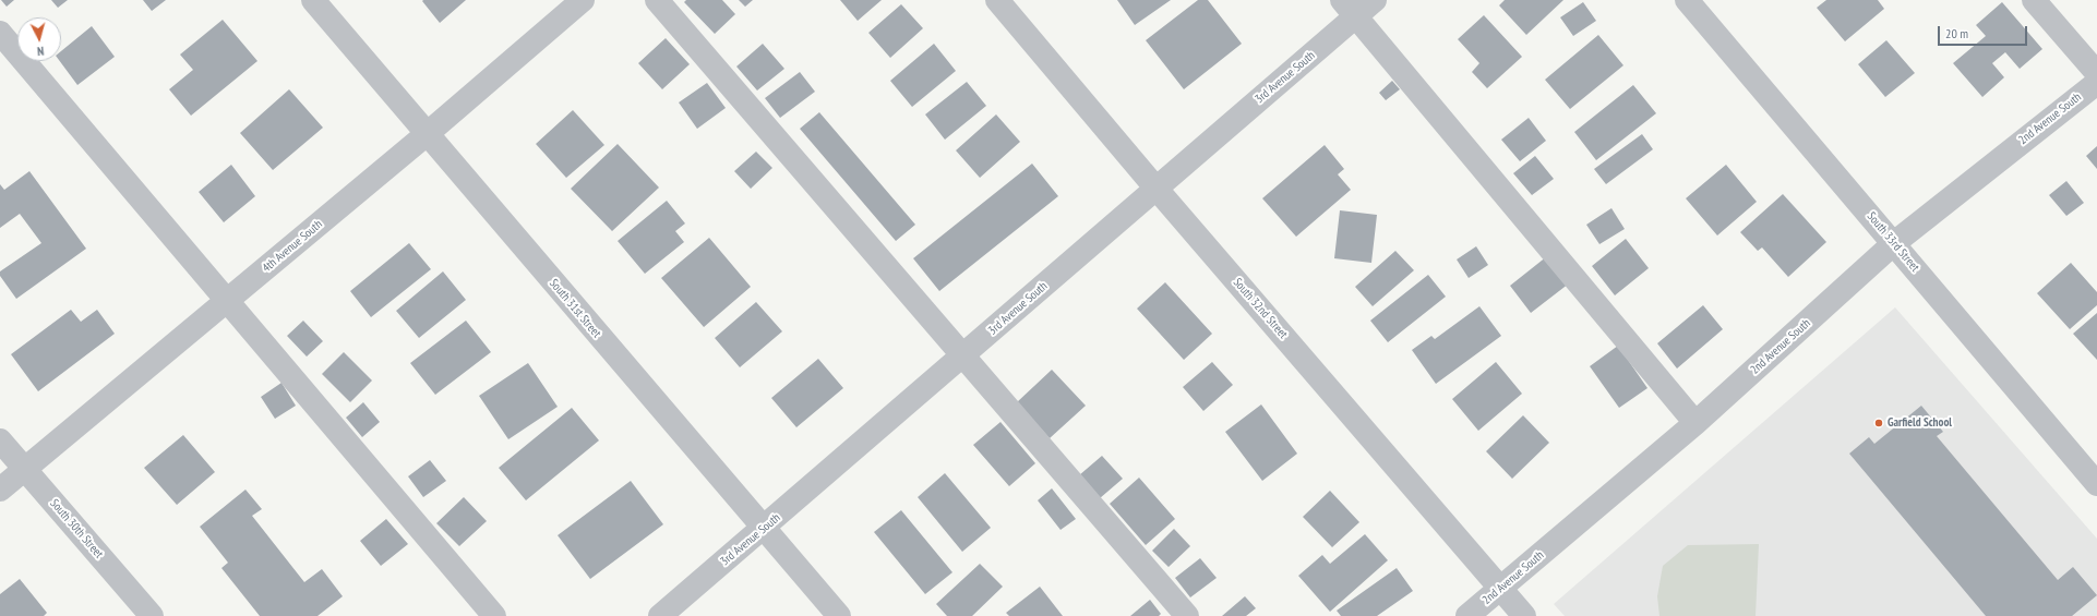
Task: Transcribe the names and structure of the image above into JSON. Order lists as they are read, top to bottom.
{
  "streets": {
    "street": [
      "3rd Avenue South",
      "2nd Avenue South",
      "South 33rd Street",
      "4th Avenue South",
      "South 31st Street",
      "South 32nd Street",
      "South 30th Street"
    ]
  },
  "crossings": [
    ["3rd Avenue South", "South 31st Street"],
    ["3rd Avenue South", "South 32nd Street"],
    ["2nd Avenue South", "South 33rd Street"],
    ["2nd Avenue South", "South 32nd Street"],
    ["4th Avenue South", "South 31st Street"],
    ["4th Avenue South", "South 30th Street"]
  ],
  "places": ["Garfield School"],
  "scale_bar": "20 m",
  "north": "bottom"
}
